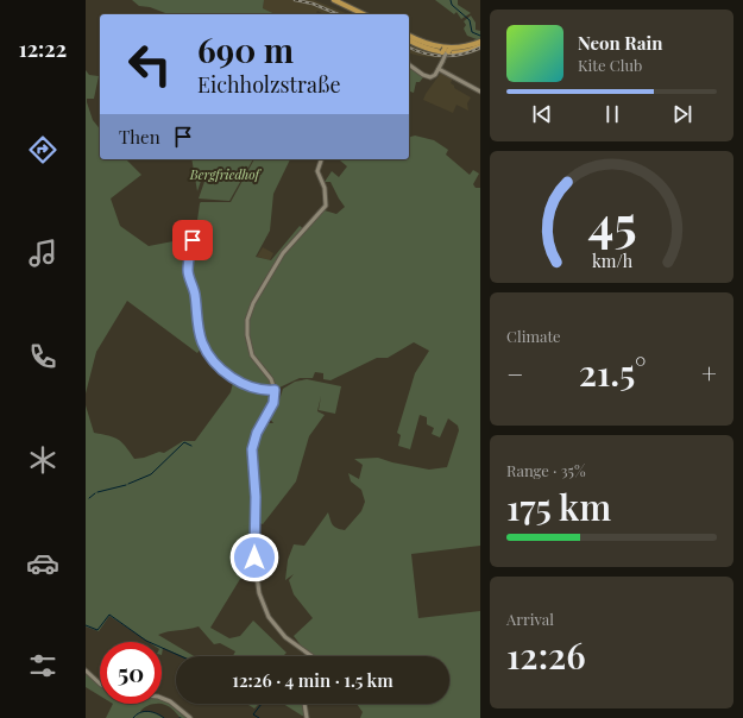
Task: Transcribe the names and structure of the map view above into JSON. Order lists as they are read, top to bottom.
{
  "parks": ["Bergfriedhof"],
  "page": {
    "tabs": "12:22",
    "turn": ["690 m", "Eichholzstraße"],
    "song": ["Neon Rain", "Kite Club"],
    "then": "Then",
    "tile": [
      "Climate",
      ["Range · 35%", "175 km"],
      ["Arrival", "12:26"]
    ],
    "heat": ["−", "21.5°", "+"],
    "limit": "50",
    "trip": "12:26 · 4 min · 1.5 km",
    "gauge": ["45", "km/h"]
  }
}
